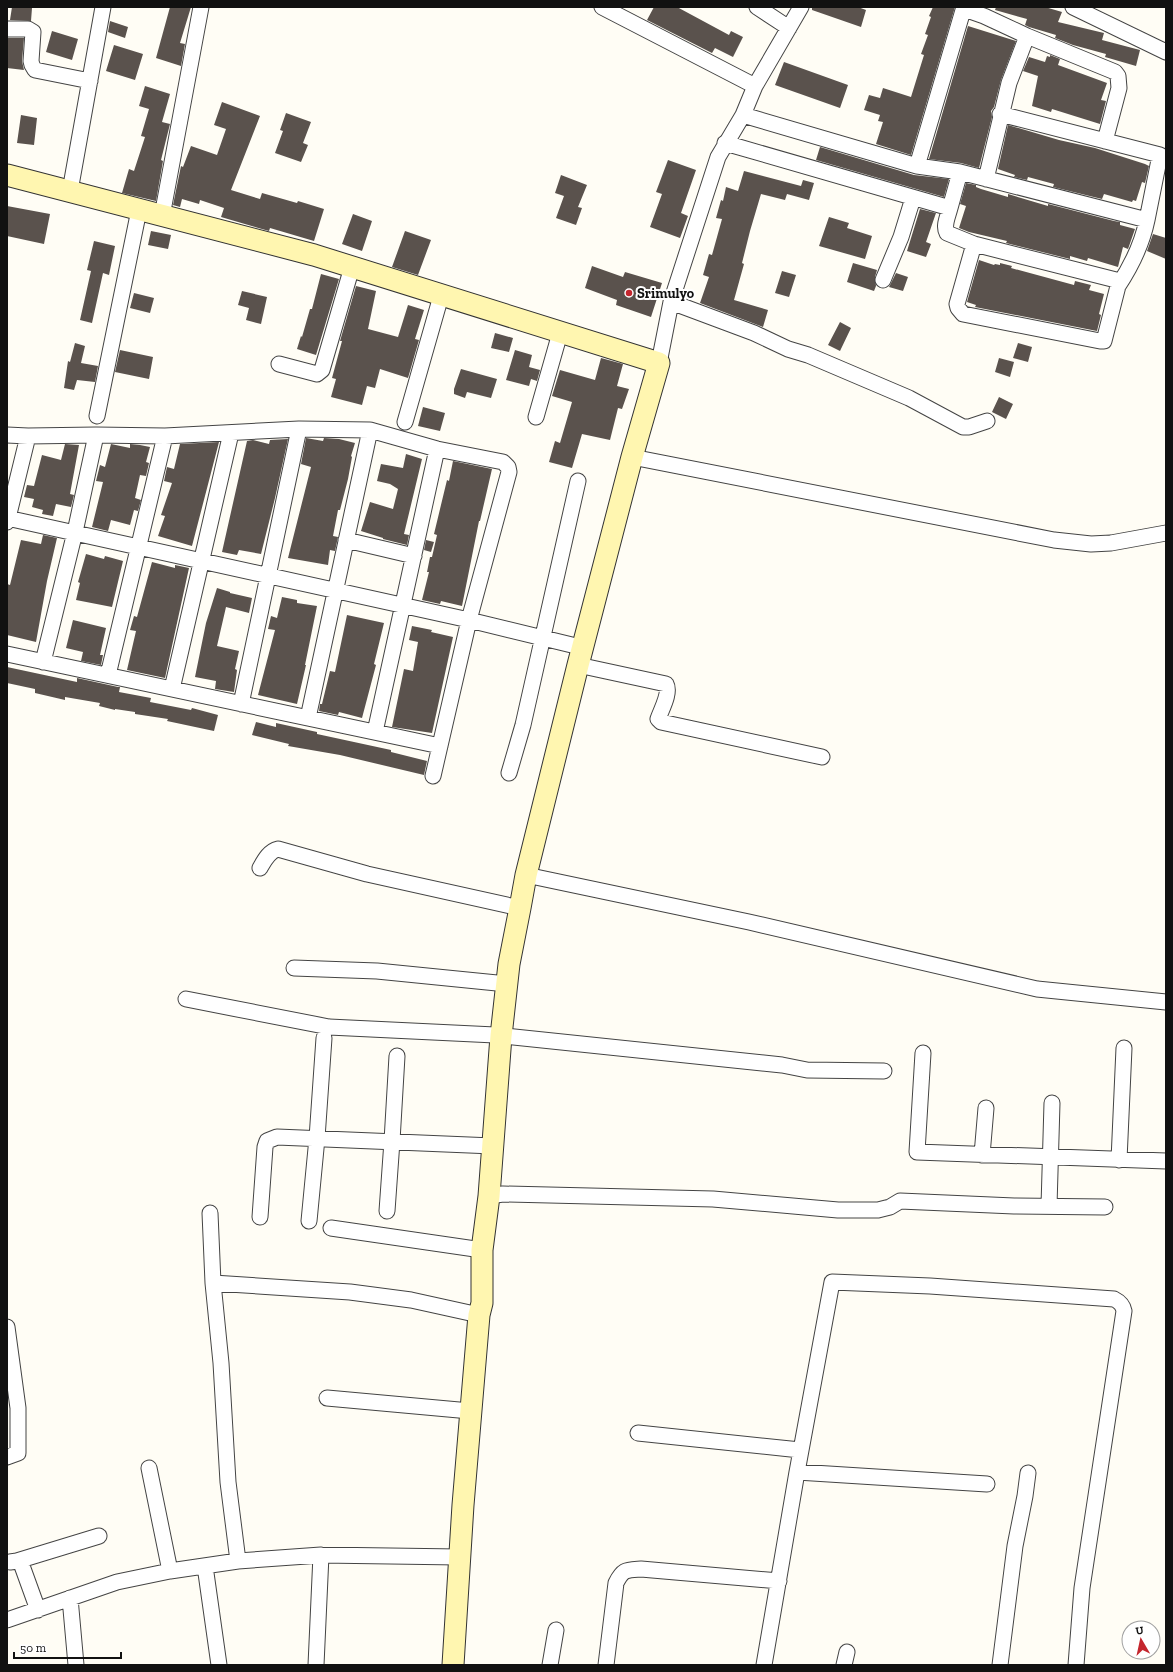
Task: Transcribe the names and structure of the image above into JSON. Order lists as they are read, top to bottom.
{
  "places": ["Srimulyo"],
  "scale_bar": "50 m",
  "north": "top"
}
